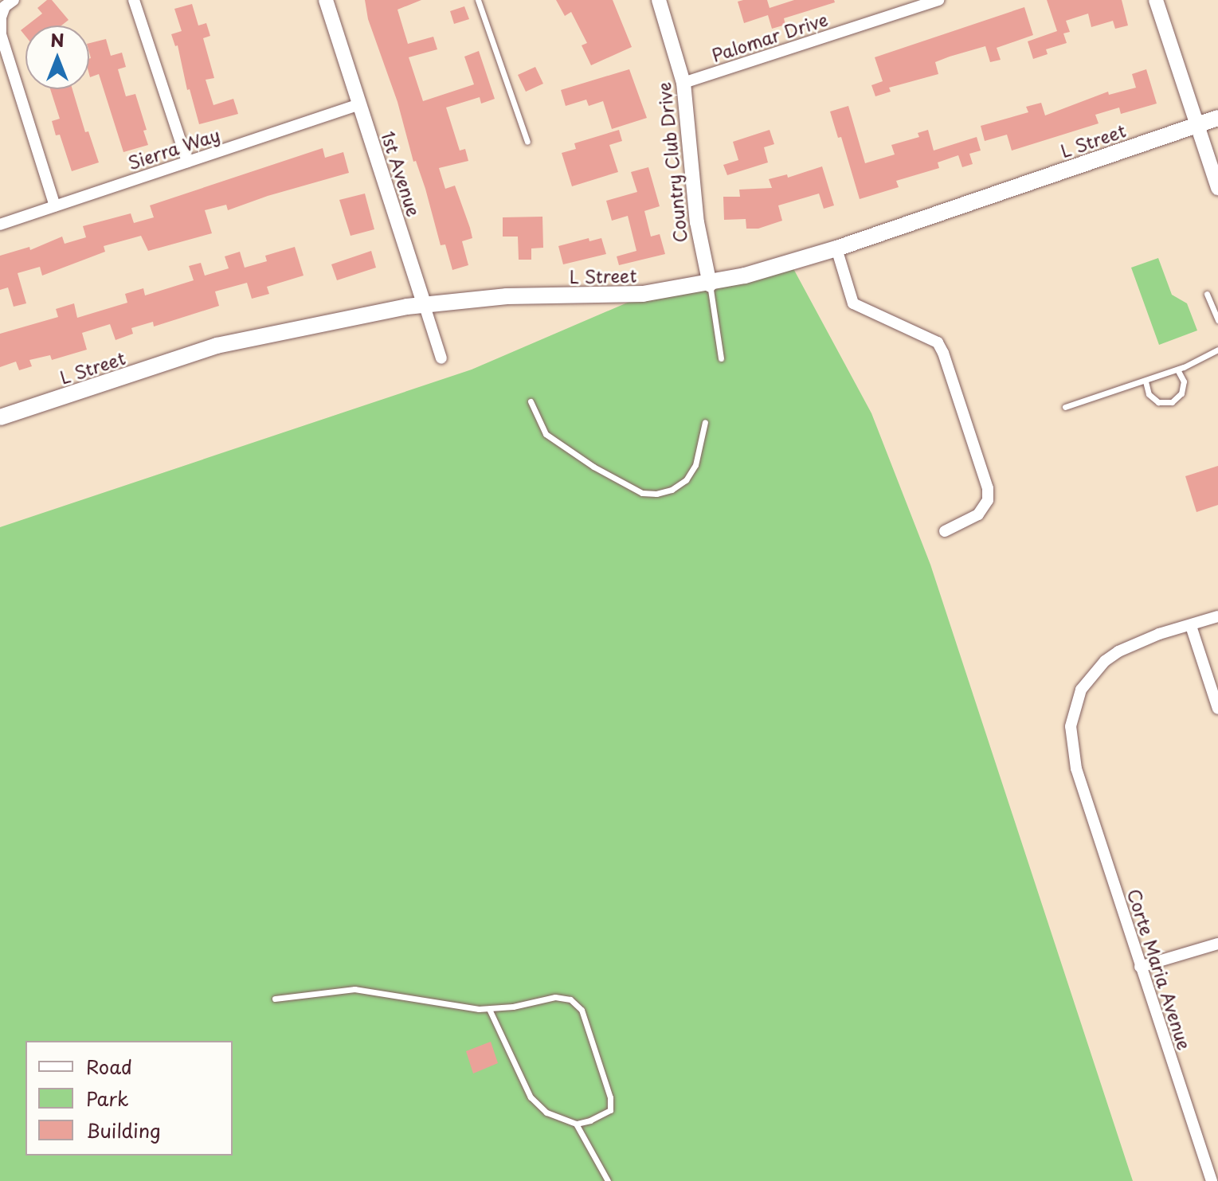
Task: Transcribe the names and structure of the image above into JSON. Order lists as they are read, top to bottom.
{
  "streets": {
    "main road": ["L Street"],
    "street": [
      "Palomar Drive",
      "Sierra Way",
      "Country Club Drive",
      "1st Avenue",
      "Corte Maria Avenue"
    ]
  },
  "crossings": [
    ["Palomar Drive", "Country Club Drive"],
    ["L Street", "Country Club Drive"],
    ["L Street", "1st Avenue"],
    ["Sierra Way", "1st Avenue"]
  ],
  "legend": ["Road", "Park", "Building"],
  "north": "top"
}
